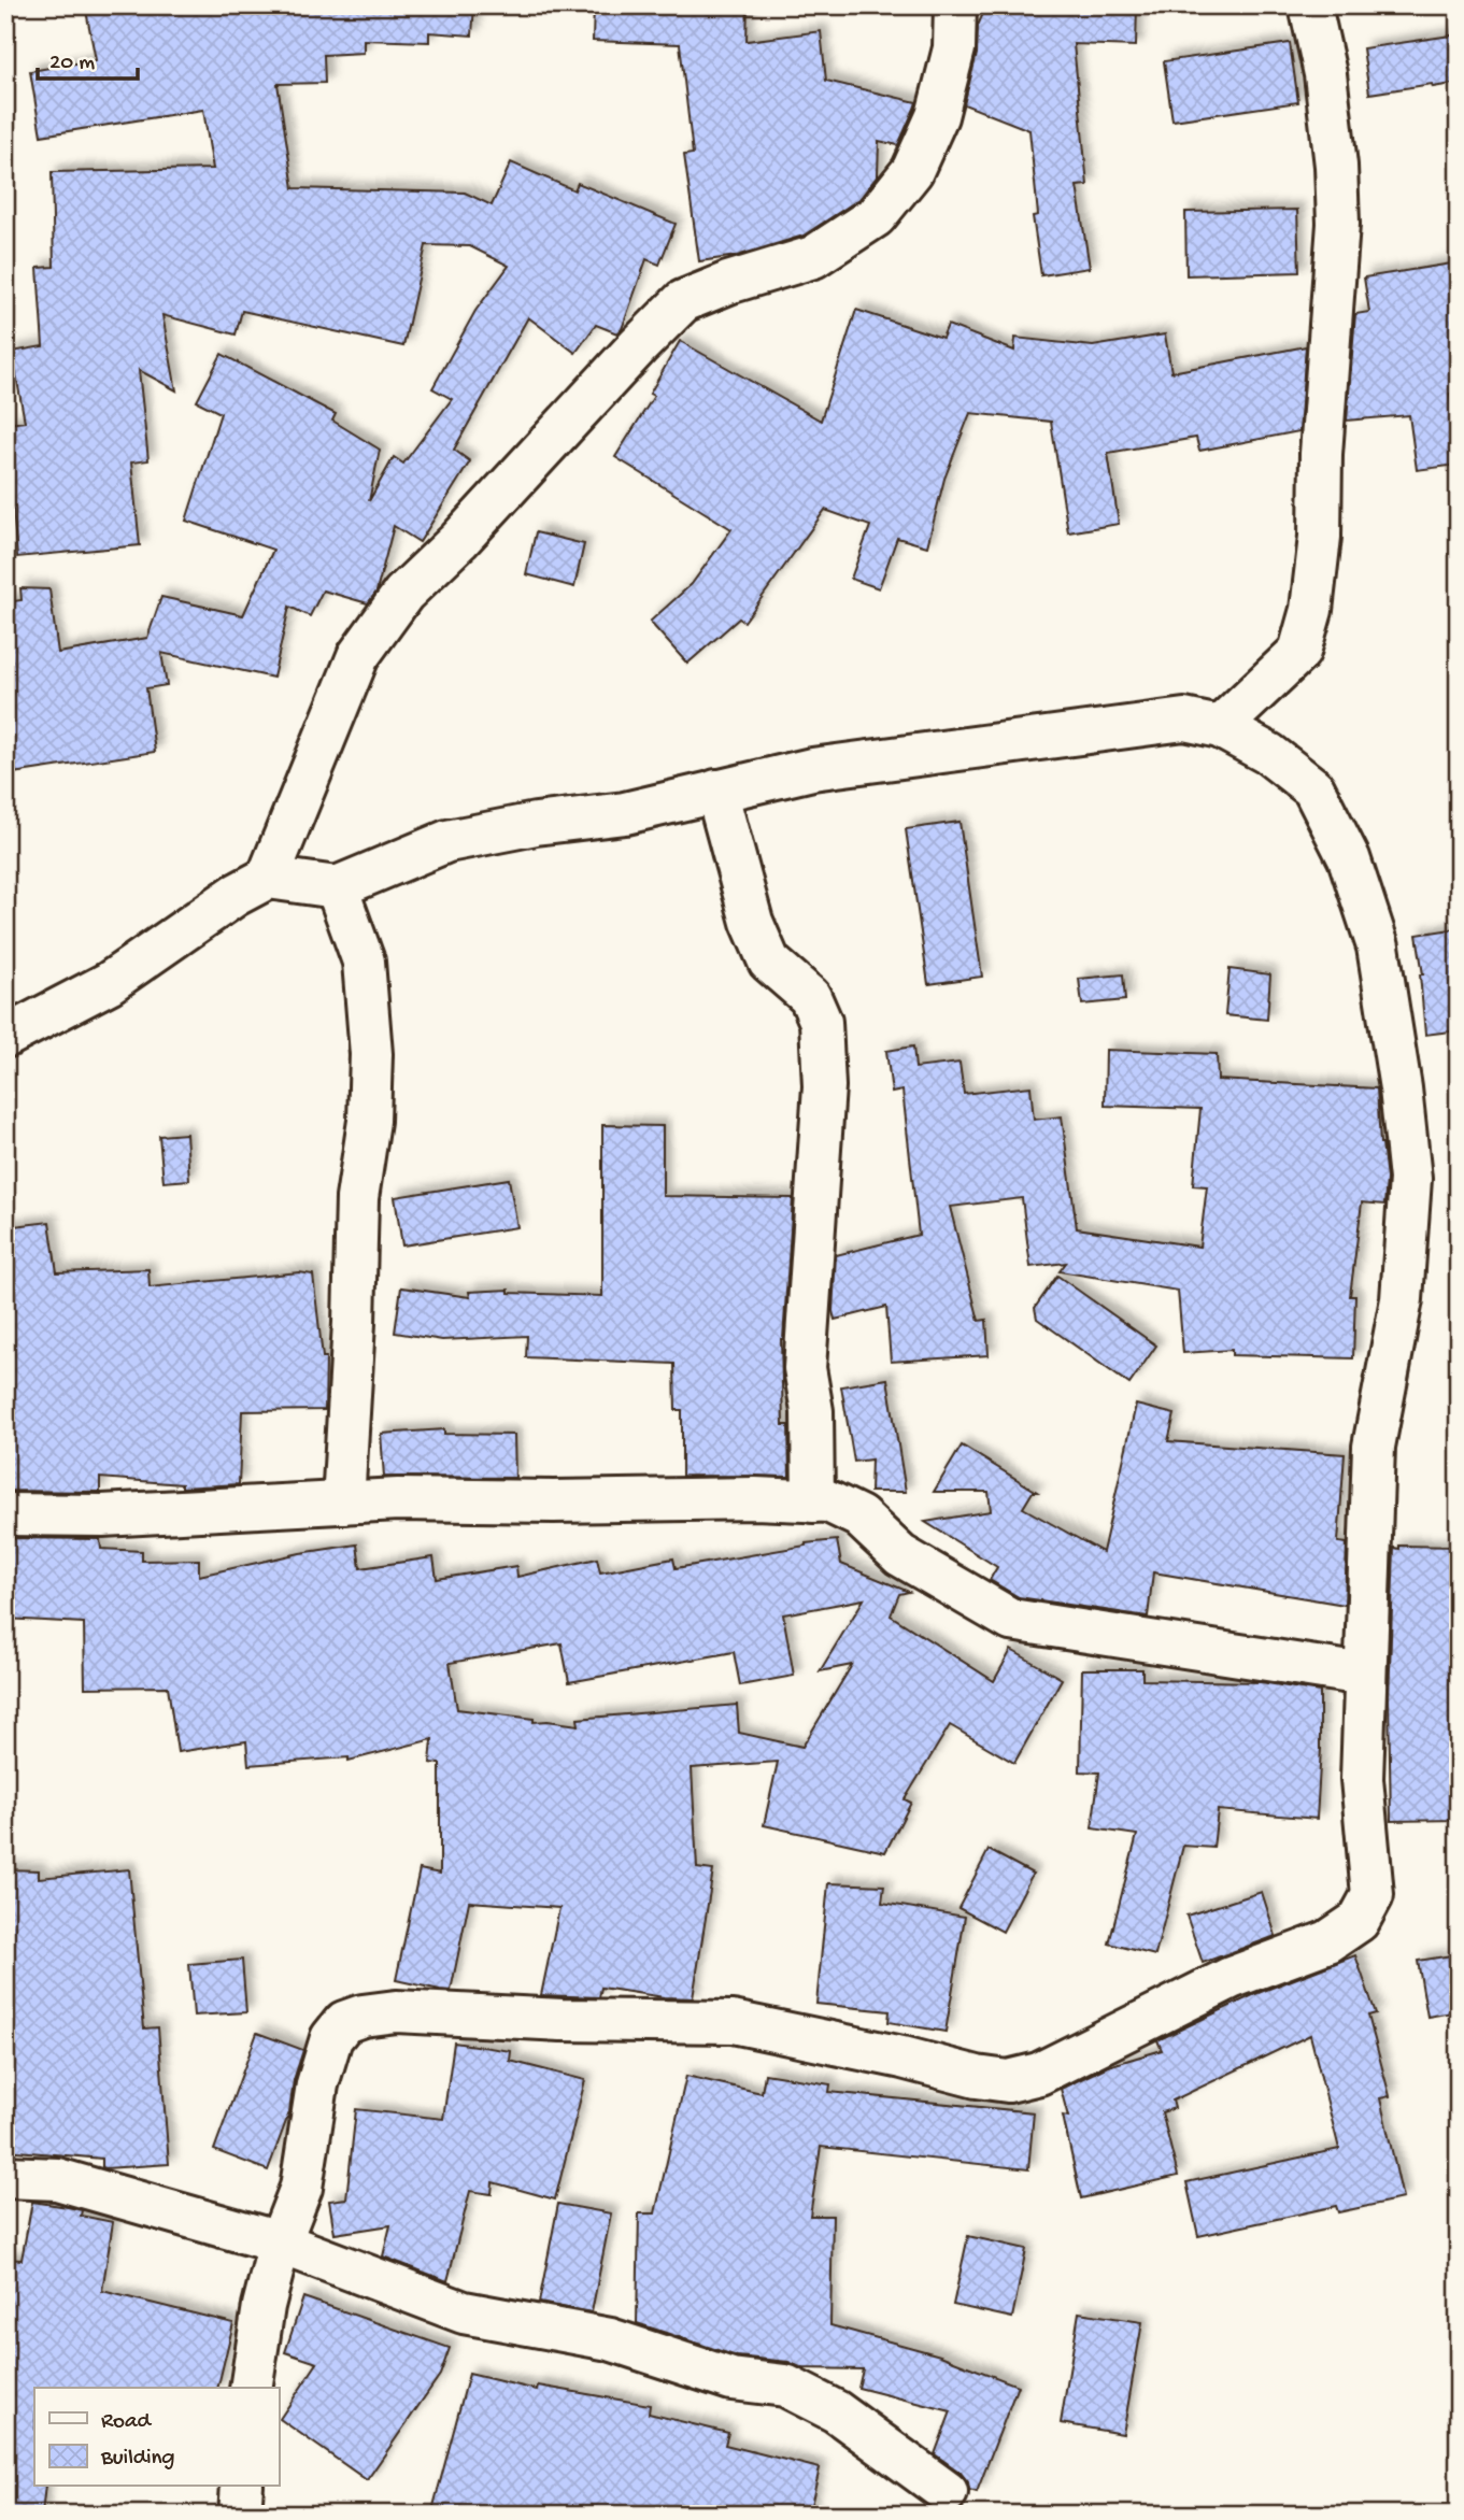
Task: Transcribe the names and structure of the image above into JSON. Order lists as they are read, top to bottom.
{
  "legend": ["Road", "Building"],
  "scale_bar": "20 m"
}
